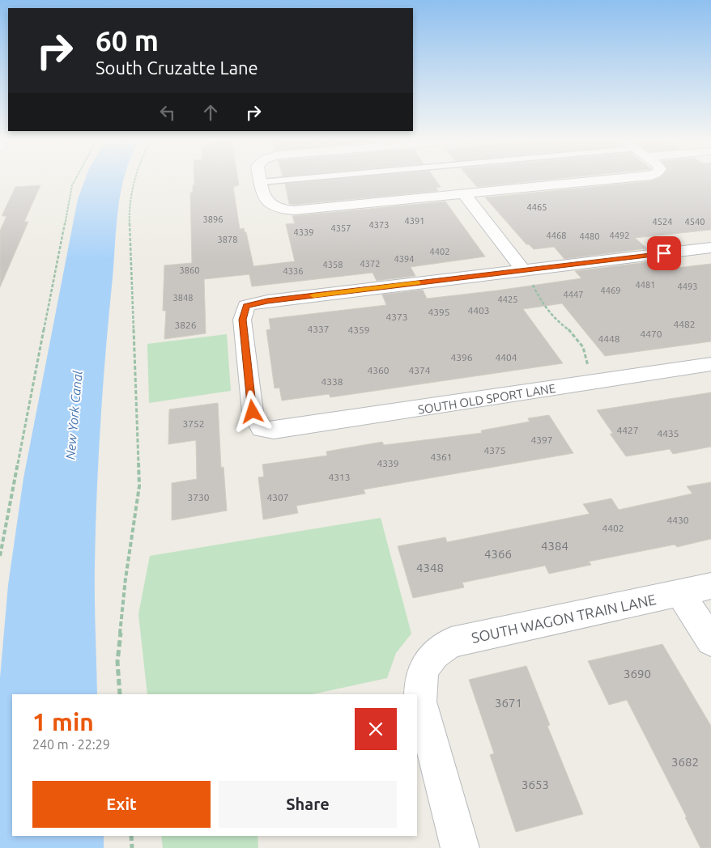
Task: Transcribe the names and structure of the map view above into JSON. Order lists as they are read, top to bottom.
{
  "streets": {
    "street": ["SOUTH OLD SPORT LANE", "SOUTH WAGON TRAIN LANE"]
  },
  "water": ["New York Canal"],
  "house_numbers": [
    "4465",
    "3896",
    "4391",
    "4524",
    "4540",
    "4373",
    "4357",
    "4339",
    "4468",
    "4492",
    "4480",
    "3878",
    "4402",
    "4394",
    "4372",
    "4358",
    "3860",
    "4336",
    "4481",
    "4493",
    "4469",
    "4447",
    "3848",
    "4425",
    "4403",
    "4395",
    "4373",
    "4482",
    "3826",
    "4337",
    "4359",
    "4470",
    "4448",
    "4396",
    "4404",
    "4360",
    "4374",
    "4338",
    "3752",
    "4427",
    "4435",
    "4397",
    "4375",
    "4361",
    "4339",
    "4313",
    "3730",
    "4307",
    "4430",
    "4402",
    "4384",
    "4366",
    "4348",
    "3690",
    "3671",
    "3682",
    "3653"
  ],
  "page": {
    "turn": ["60 m", "South Cruzatte Lane"],
    "heading": ["1 min", "240 m · 22:29"],
    "buttons": ["Exit", "Share"]
  }
}
